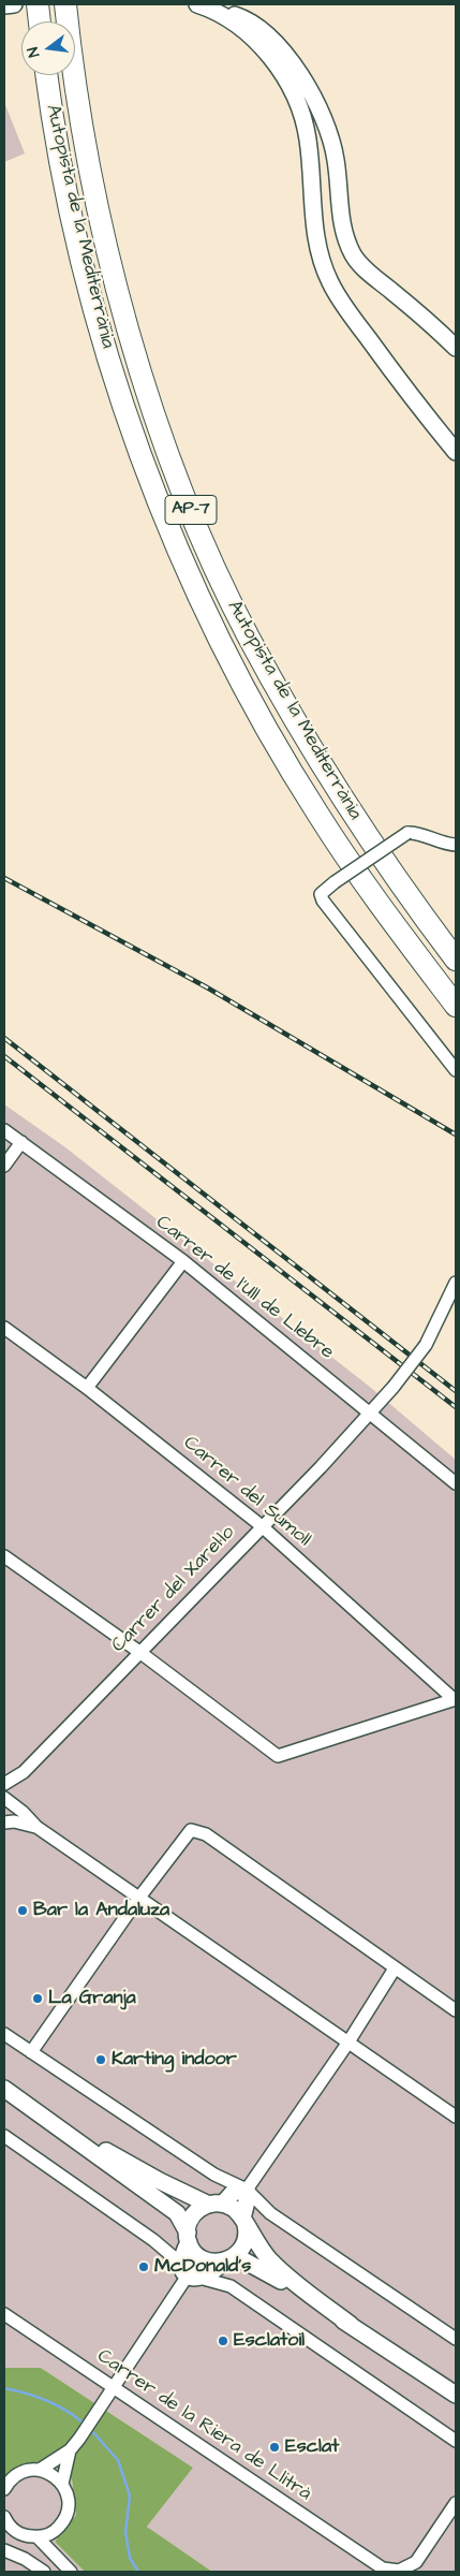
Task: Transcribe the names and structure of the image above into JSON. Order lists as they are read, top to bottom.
{
  "streets": {
    "highway": ["Autopista de la Mediterrània", "AP-7"],
    "street": [
      "Carrer de l'Ull de Llebre",
      "Carrer del Sumoll",
      "Carrer del Xarel·lo",
      "Carrer de la Riera de Llitrà"
    ]
  },
  "crossings": [
    ["Carrer de l'Ull de Llebre", "Carrer del Xarel·lo"],
    ["Carrer del Sumoll", "Carrer del Xarel·lo"]
  ],
  "places": [
    "Bar la Andaluza",
    "La Granja",
    "Karting indoor",
    "McDonald's",
    "Esclatoil",
    "Esclat"
  ],
  "north": "left"
}
